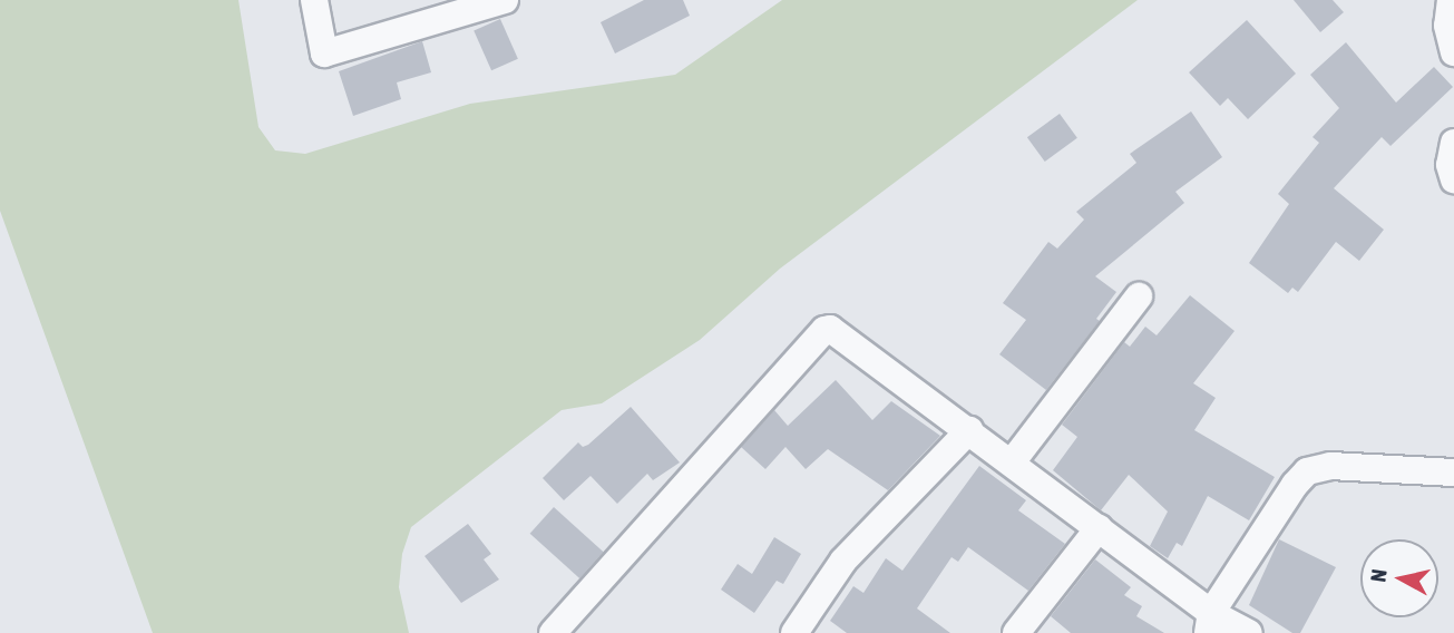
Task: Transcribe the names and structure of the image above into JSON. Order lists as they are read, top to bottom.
{
  "north": "left"
}
